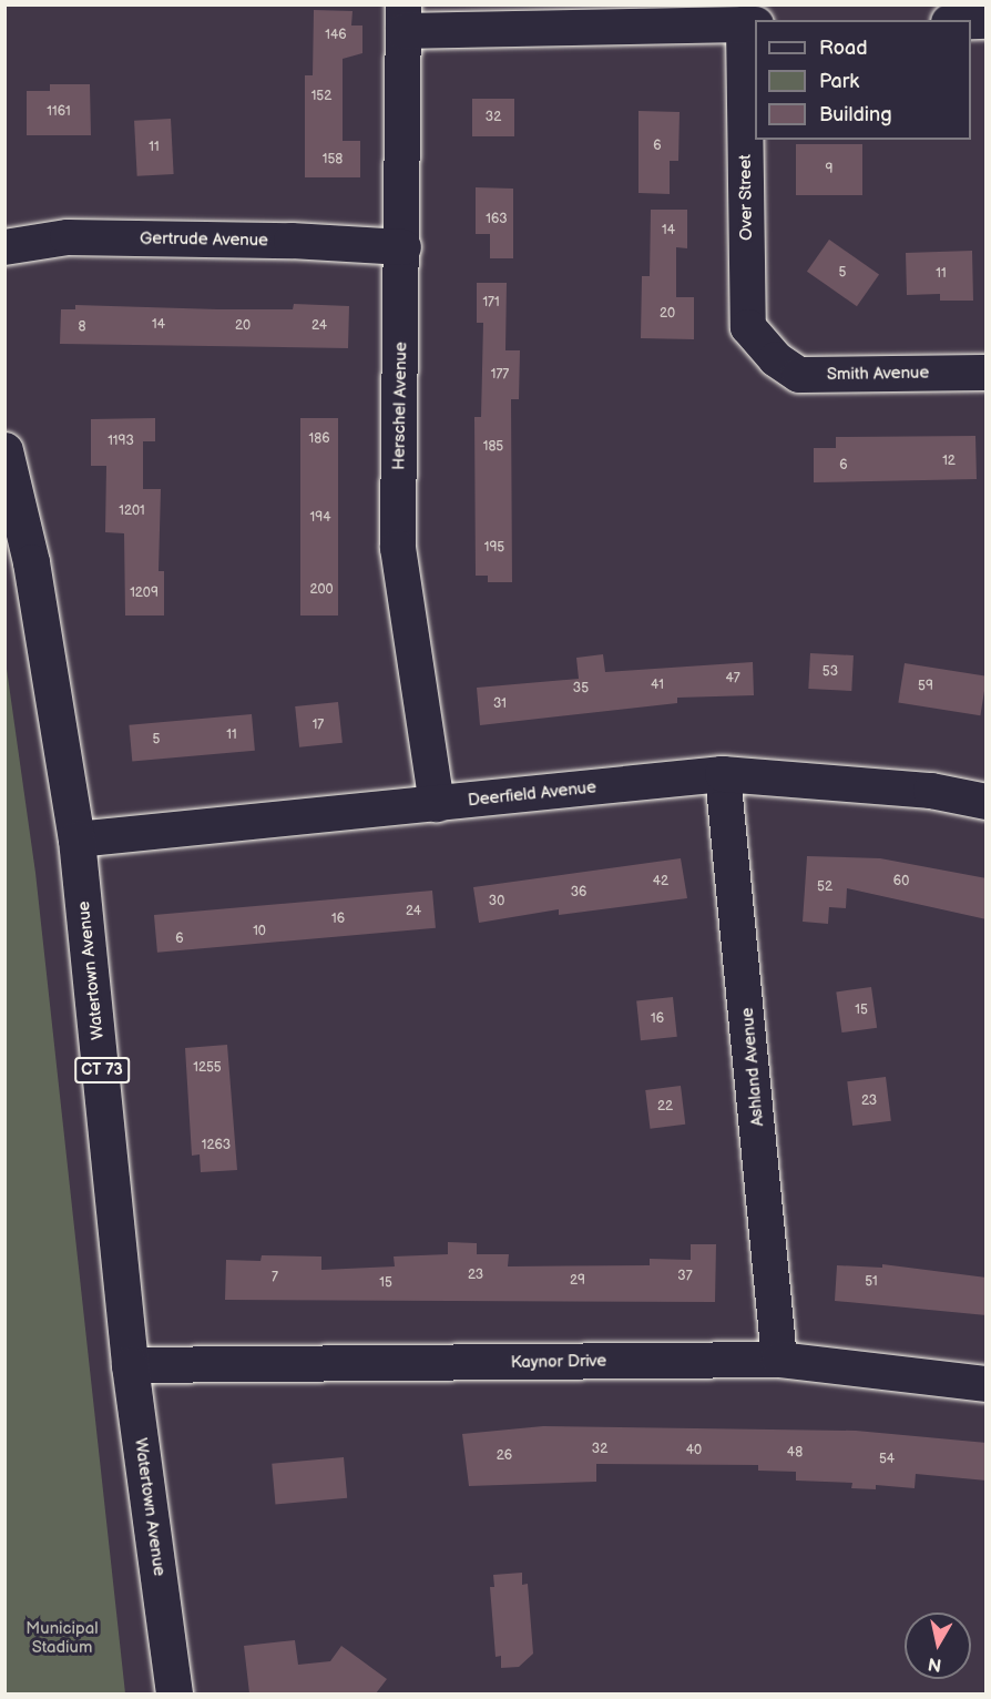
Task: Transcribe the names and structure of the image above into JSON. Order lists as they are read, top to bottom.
{
  "streets": {
    "main road": ["Watertown Avenue", "CT 73"],
    "street": [
      "Over Street",
      "Gertrude Avenue",
      "Smith Avenue",
      "Herschel Avenue",
      "Deerfield Avenue",
      "Ashland Avenue",
      "Kaynor Drive"
    ]
  },
  "crossings": [
    ["Over Street", "Smith Avenue"],
    ["Gertrude Avenue", "Herschel Avenue"],
    ["Herschel Avenue", "Deerfield Avenue"],
    ["Deerfield Avenue", "Watertown Avenue"],
    ["Deerfield Avenue", "Ashland Avenue"],
    ["Watertown Avenue", "Kaynor Drive"],
    ["Ashland Avenue", "Kaynor Drive"]
  ],
  "parks": ["Municipal Stadium"],
  "house_numbers": [
    "146",
    "152",
    "1161",
    "32",
    "6",
    "11",
    "158",
    "9",
    "163",
    "14",
    "5",
    "11",
    "171",
    "20",
    "14",
    "20",
    "24",
    "8",
    "177",
    "186",
    "1193",
    "185",
    "12",
    "6",
    "1201",
    "194",
    "195",
    "200",
    "1209",
    "53",
    "47",
    "41",
    "59",
    "35",
    "31",
    "17",
    "11",
    "5",
    "42",
    "60",
    "52",
    "36",
    "30",
    "24",
    "16",
    "10",
    "6",
    "15",
    "16",
    "1255",
    "23",
    "22",
    "1263",
    "23",
    "37",
    "7",
    "29",
    "51",
    "15",
    "32",
    "40",
    "48",
    "26",
    "54"
  ],
  "legend": ["Road", "Park", "Building"],
  "north": "bottom"
}
